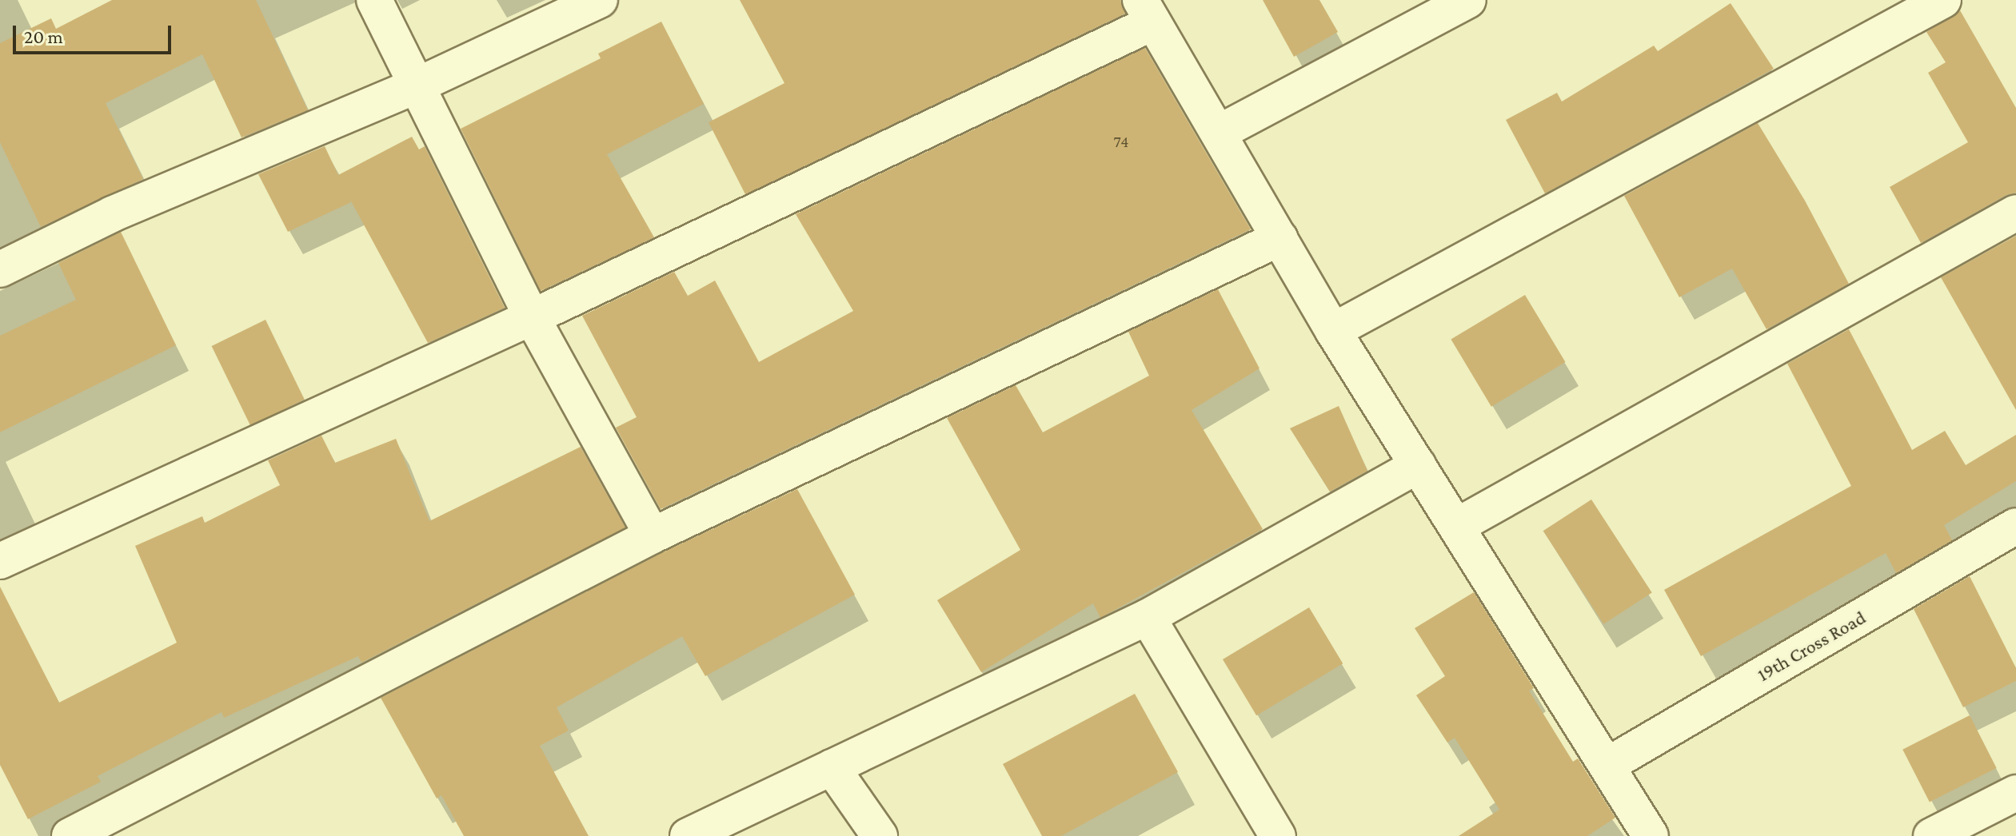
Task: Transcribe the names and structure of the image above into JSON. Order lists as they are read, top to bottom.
{
  "streets": {
    "street": ["19th Cross Road"]
  },
  "house_numbers": ["74"],
  "scale_bar": "20 m"
}
